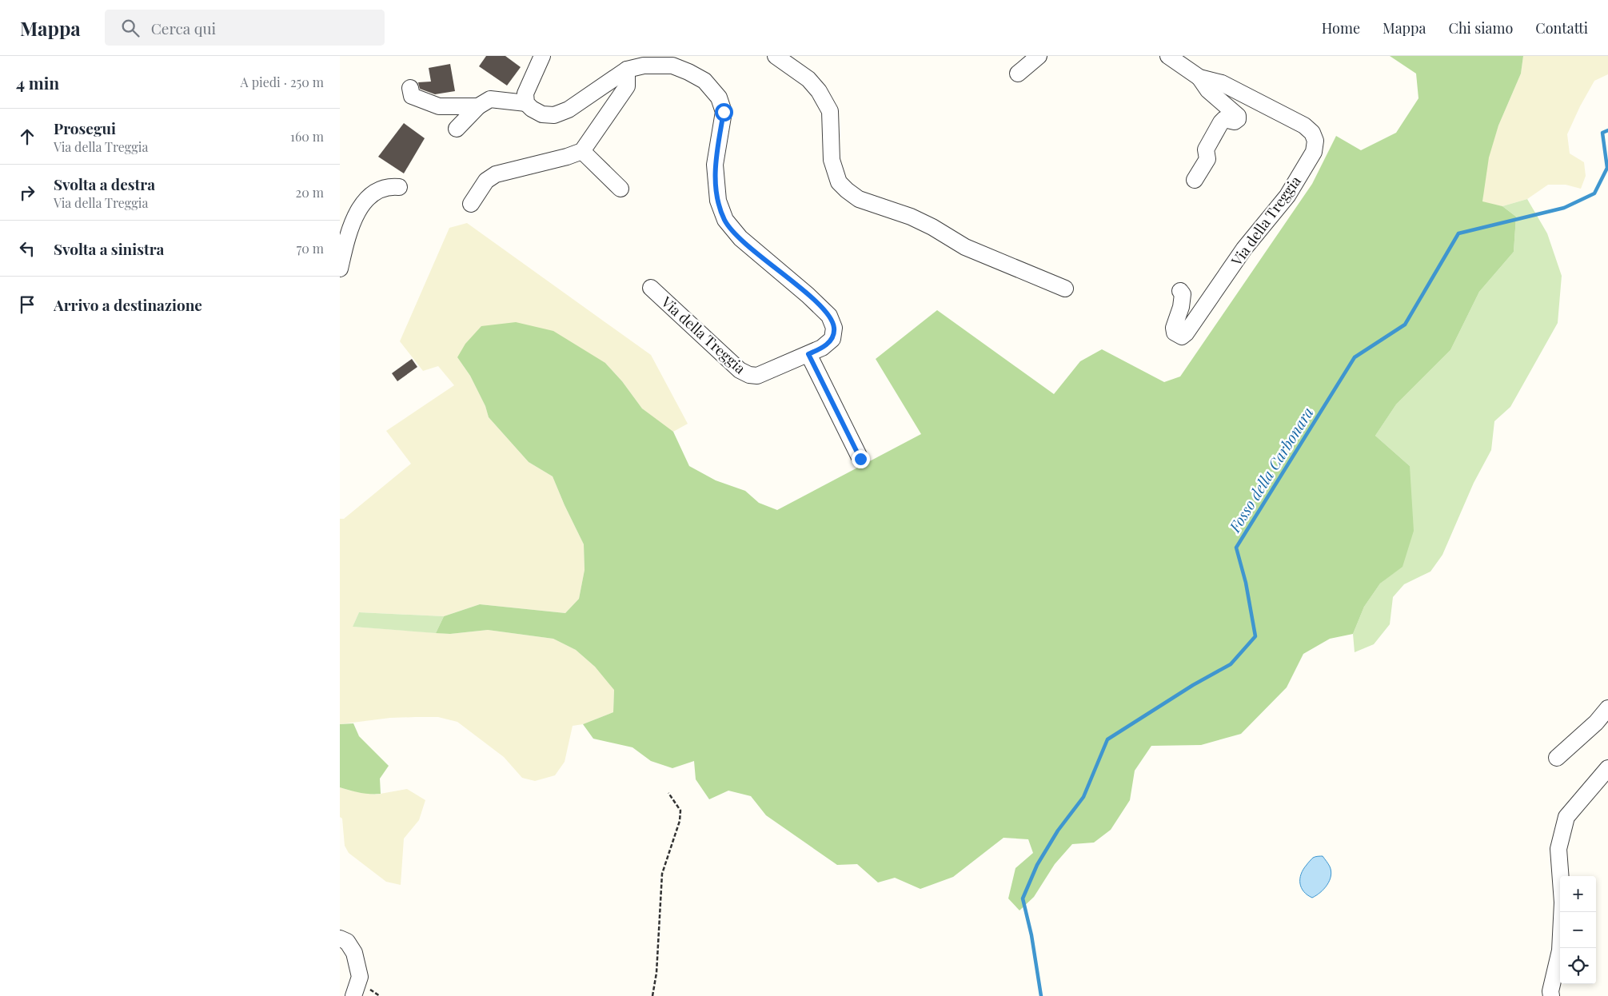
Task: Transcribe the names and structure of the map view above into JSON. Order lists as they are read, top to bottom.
{
  "streets": {
    "street": ["Via della Treggia"]
  },
  "water": ["Fosso della Carbonara"],
  "page": {
    "header": "Mappa",
    "search": "Cerca qui",
    "nav": [
      "Home",
      "Mappa",
      "Chi siamo",
      "Contatti"
    ],
    "heading": ["4 min", "A piedi · 250 m"],
    "list": [
      ["Prosegui", "Via della Treggia", "160 m"],
      ["Svolta a destra", "Via della Treggia", "20 m"],
      ["Svolta a sinistra", "70 m"],
      "Arrivo a destinazione"
    ],
    "map_buttons": ["+", "−"]
  }
}
